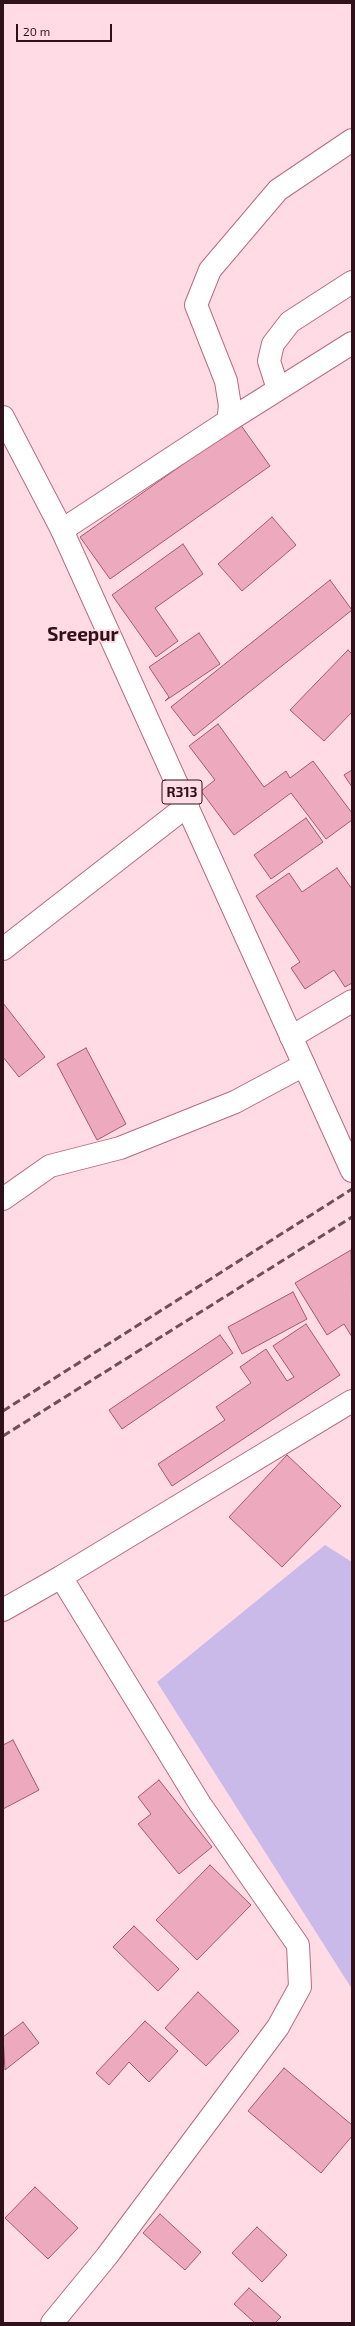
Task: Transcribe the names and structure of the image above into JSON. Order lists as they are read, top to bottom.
{
  "streets": {
    "street": ["R313"]
  },
  "districts": ["Sreepur"],
  "scale_bar": "20 m"
}
